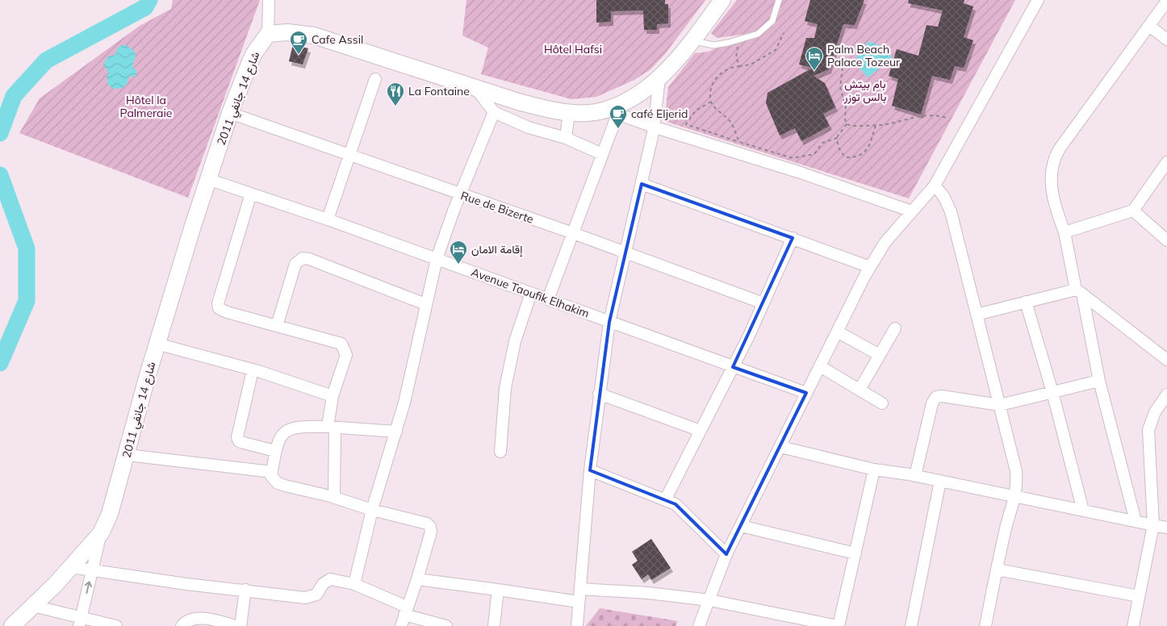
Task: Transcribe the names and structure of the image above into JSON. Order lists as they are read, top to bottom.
{
  "streets": {
    "main road": ["شارع 14 جانفي 2011"],
    "street": ["Rue de Bizerte", "Avenue Taoufik Elhakim"]
  },
  "crossings": [
    ["شارع 14 جانفي 2011", "Rue de Bizerte"],
    ["شارع 14 جانفي 2011", "Avenue Taoufik Elhakim"]
  ],
  "parks": ["Hôtel Hafsi", "بام بيتش بالس توزر", "Hôtel la Palmeraie"],
  "places": {
    "cafe": ["Cafe Assil", "café Eljerid"],
    "hotel": ["Palm Beach Palace Tozeur", "إقامة الامان"],
    "restaurant": ["La Fontaine"]
  }
}
